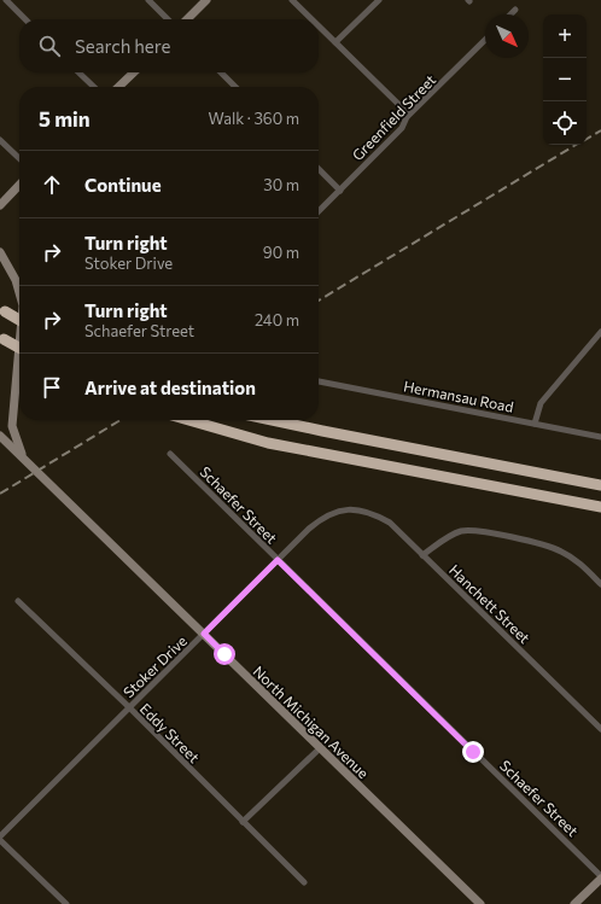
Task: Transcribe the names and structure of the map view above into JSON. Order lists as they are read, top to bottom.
{
  "streets": {
    "street": [
      "Greenfield Street",
      "Hermansau Road",
      "Schaefer Street",
      "Hanchett Street",
      "Stoker Drive",
      "North Michigan Avenue",
      "Eddy Street"
    ]
  },
  "crossings": [
    ["Schaefer Street", "Stoker Drive"],
    ["Hanchett Street", "Stoker Drive"],
    ["Stoker Drive", "North Michigan Avenue"],
    ["Stoker Drive", "Eddy Street"]
  ],
  "north": "bottom right",
  "page": {
    "map_buttons": ["+", "−"],
    "search": "Search here",
    "heading": ["5 min", "Walk · 360 m"],
    "list": [
      ["Continue", "30 m"],
      ["Turn right", "Stoker Drive", "90 m"],
      ["Turn right", "Schaefer Street", "240 m"],
      "Arrive at destination"
    ]
  }
}
